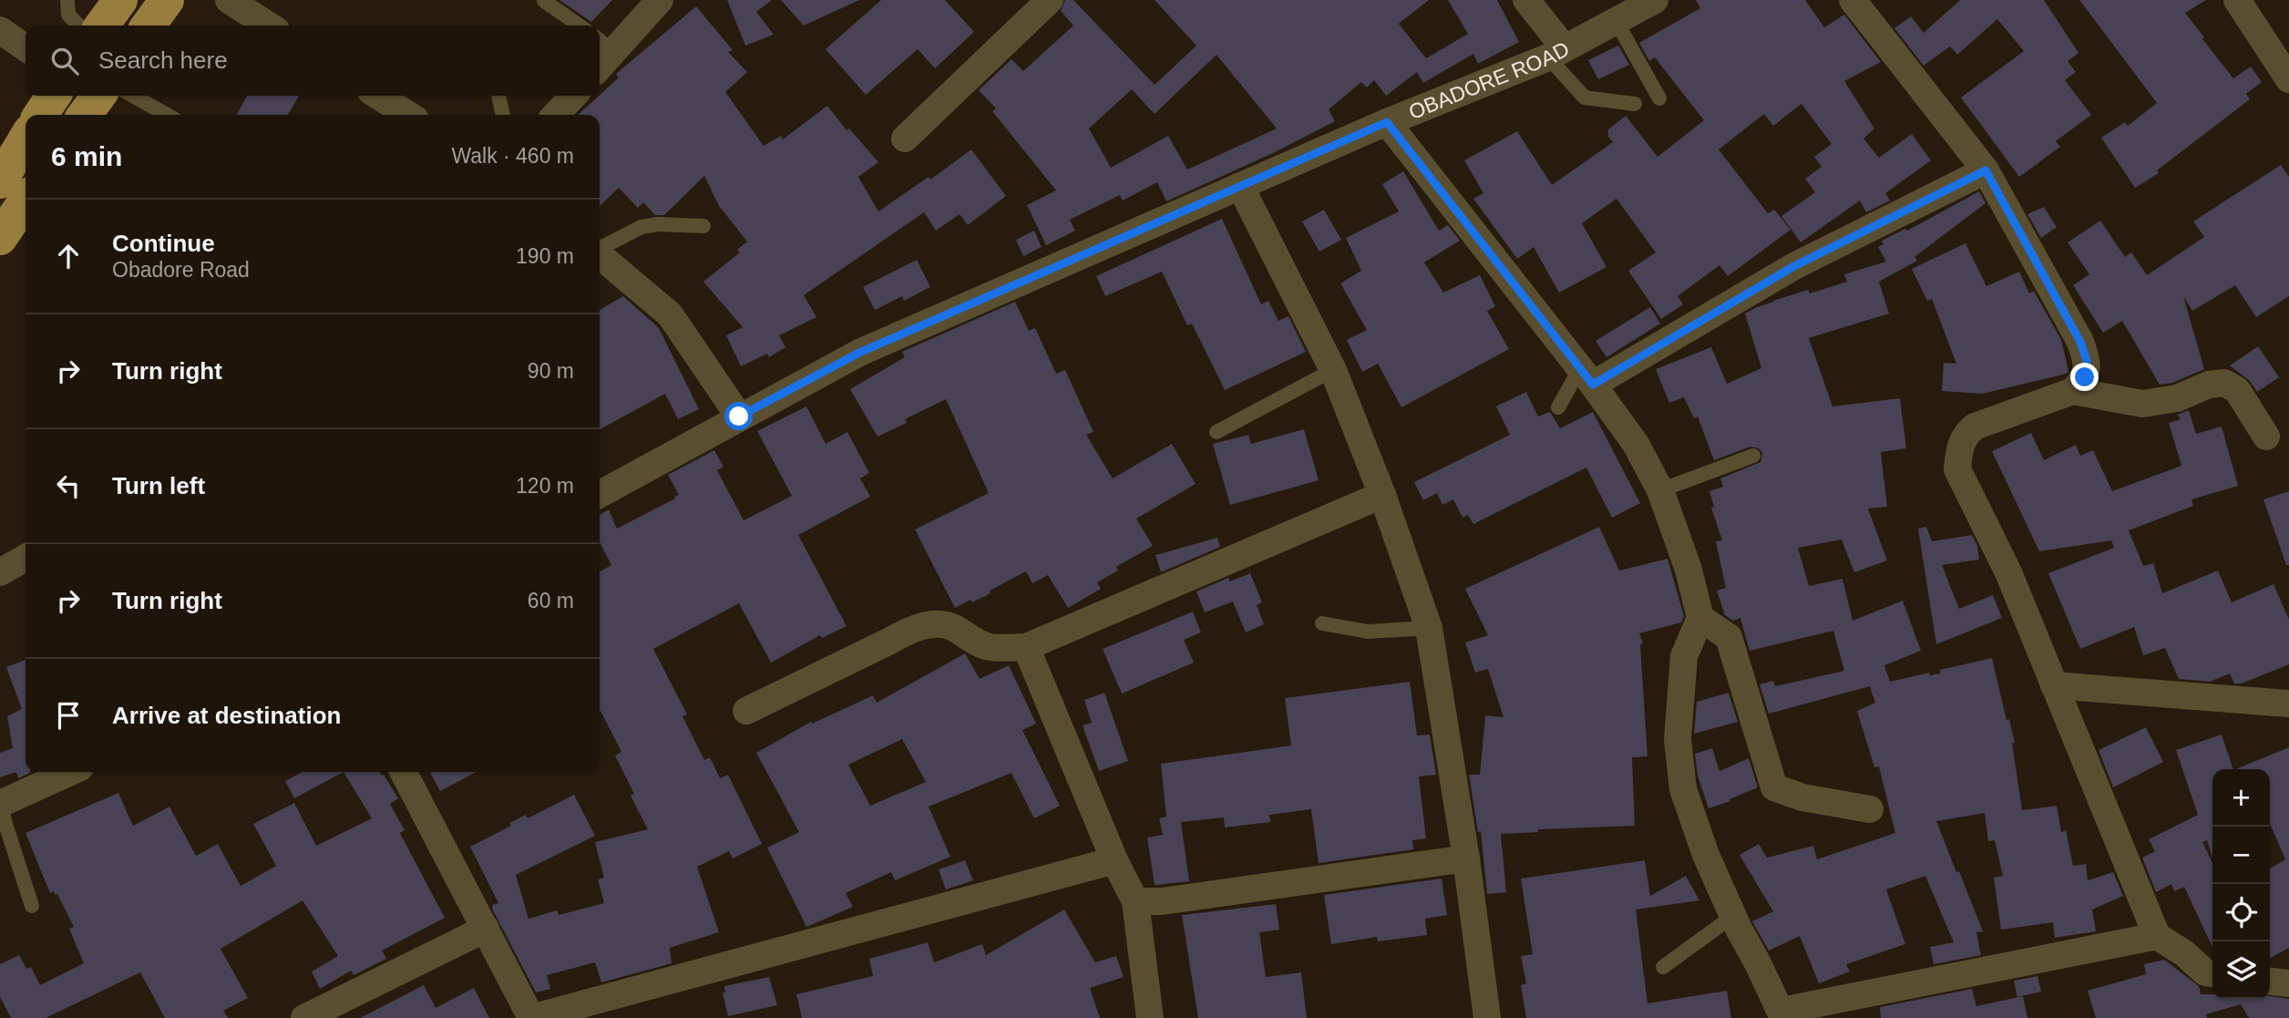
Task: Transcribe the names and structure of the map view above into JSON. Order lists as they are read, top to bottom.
{
  "streets": {
    "street": ["OBADORE ROAD"]
  },
  "page": {
    "search": "Search here",
    "heading": ["6 min", "Walk · 460 m"],
    "list": [
      ["Continue", "Obadore Road", "190 m"],
      ["Turn right", "90 m"],
      ["Turn left", "120 m"],
      ["Turn right", "60 m"],
      "Arrive at destination"
    ],
    "map_buttons": ["+", "−"]
  }
}
